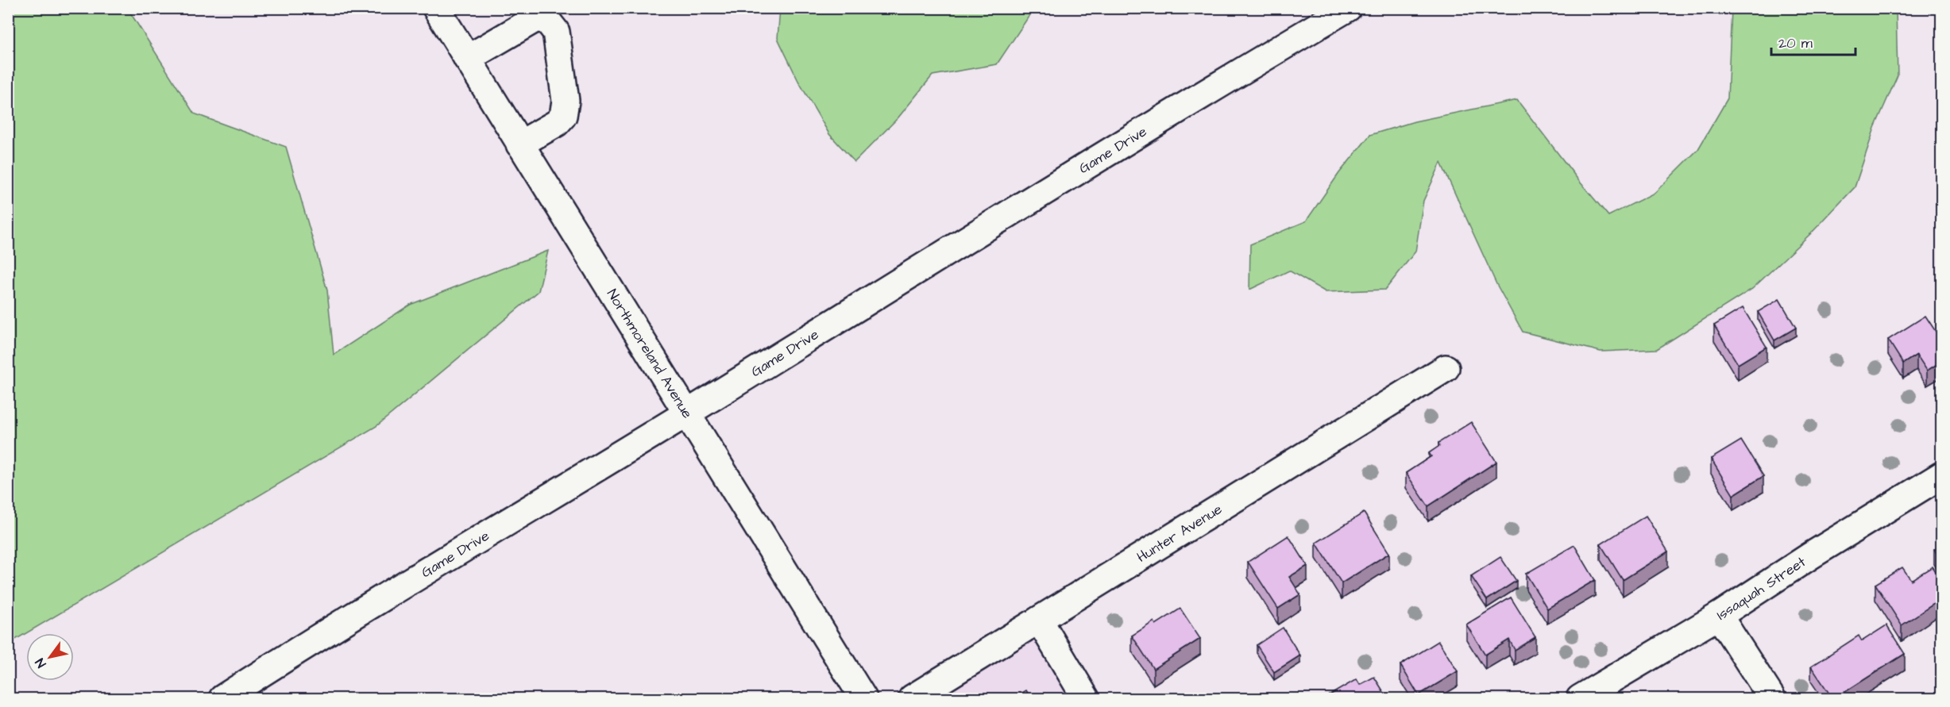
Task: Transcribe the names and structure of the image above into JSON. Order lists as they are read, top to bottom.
{
  "streets": {
    "street": [
      "Game Drive",
      "Northmoreland Avenue",
      "Hunter Avenue",
      "Issaquah Street"
    ]
  },
  "crossings": [
    ["Game Drive", "Northmoreland Avenue"]
  ],
  "scale_bar": "20 m",
  "north": "bottom left"
}
